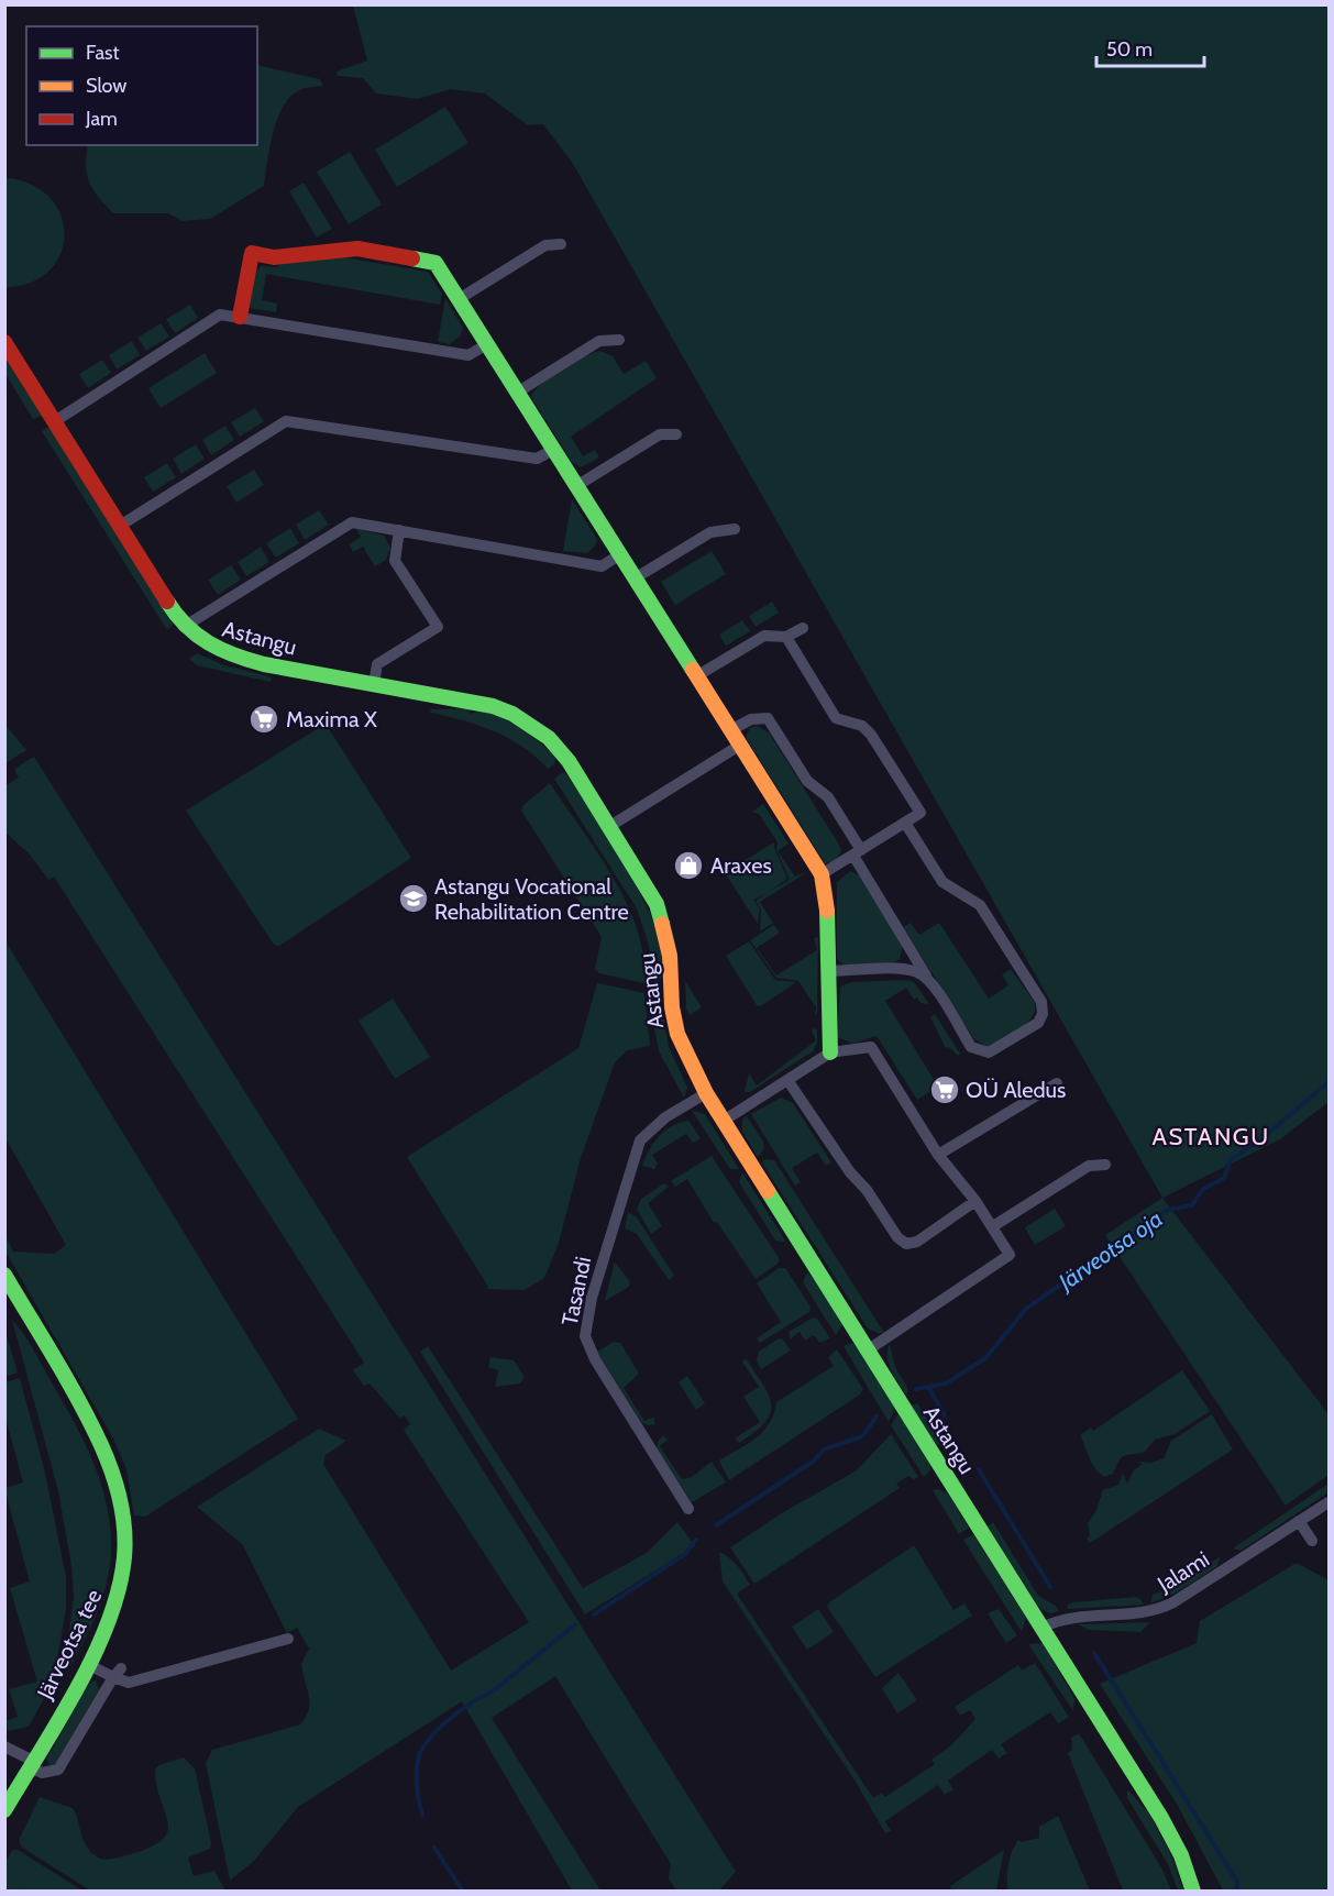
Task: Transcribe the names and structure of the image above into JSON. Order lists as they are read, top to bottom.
{
  "streets": {
    "street": [
      "Astangu",
      "Tasandi",
      "Jalami",
      "Järveotsa tee"
    ]
  },
  "crossings": [
    ["Astangu", "Tasandi"],
    ["Astangu", "Jalami"]
  ],
  "districts": ["ASTANGU"],
  "water": ["Järveotsa oja"],
  "places": {
    "supermarket": ["Maxima X", "OÜ Aledus"],
    "shop": ["Araxes"],
    "school or university": ["Astangu Vocational Rehabilitation Centre"]
  },
  "legend": ["Fast", "Slow", "Jam"],
  "scale_bar": "50 m"
}
